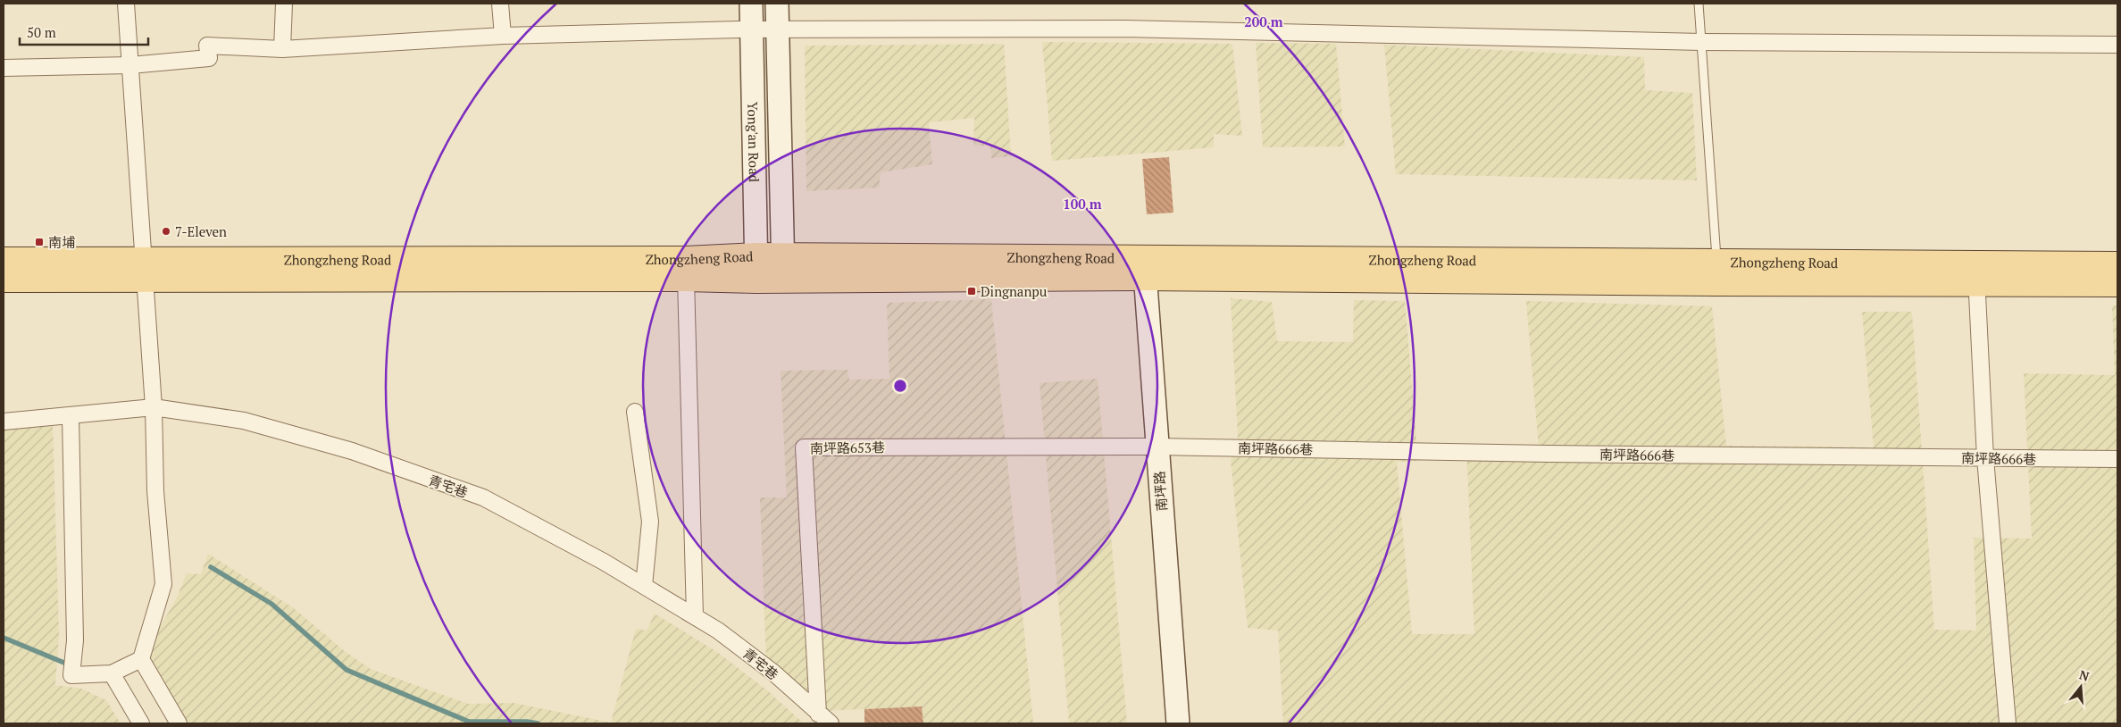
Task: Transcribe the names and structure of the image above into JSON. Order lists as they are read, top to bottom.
{
  "streets": {
    "main road": ["Zhongzheng Road"],
    "street": [
      "Yong'an Road",
      "南坪路653巷",
      "南坪路666巷",
      "青宅巷",
      "南坪路"
    ]
  },
  "crossings": [
    ["Yong'an Road", "Zhongzheng Road"],
    ["Zhongzheng Road", "南坪路"],
    ["南坪路653巷", "南坪路666巷"],
    ["南坪路653巷", "青宅巷"],
    ["南坪路653巷", "南坪路"],
    ["南坪路666巷", "南坪路"]
  ],
  "places": {
    "other": ["7-Eleven"],
    "transit": ["南埔", "Dingnanpu"]
  },
  "scale_bar": "50 m",
  "north": "top",
  "rings": ["200 m", "100 m"]
}
